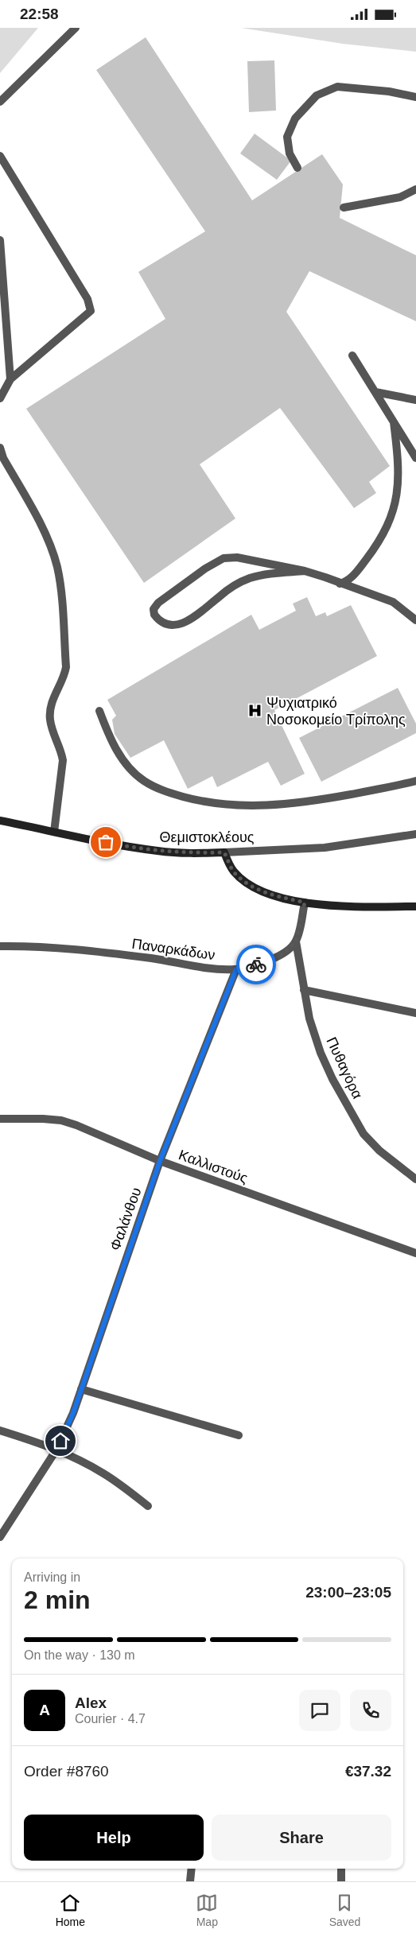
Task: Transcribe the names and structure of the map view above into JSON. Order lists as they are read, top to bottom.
{
  "streets": {
    "street": [
      "Θεμιστοκλέους",
      "Παναρκάδων",
      "Πυθαγόρα",
      "Καλλιστούς",
      "Φαλάνθου"
    ]
  },
  "crossings": [
    ["Παναρκάδων", "Πυθαγόρα"],
    ["Παναρκάδων", "Φαλάνθου"],
    ["Καλλιστούς", "Φαλάνθου"]
  ],
  "places": {
    "hospital": ["Ψυχιατρικό Νοσοκομείο Τρίπολης"]
  },
  "page": {
    "status": "22:58",
    "heading": ["2 min", "Arriving in", "23:00–23:05"],
    "panel": [
      "Alex",
      "Courier · 4.7",
      "Order #8760",
      "€37.32"
    ],
    "bar": "On the way · 130 m",
    "round": "A",
    "buttons": ["Help", "Share"],
    "tabs": ["Home", "Map", "Saved"]
  }
}
